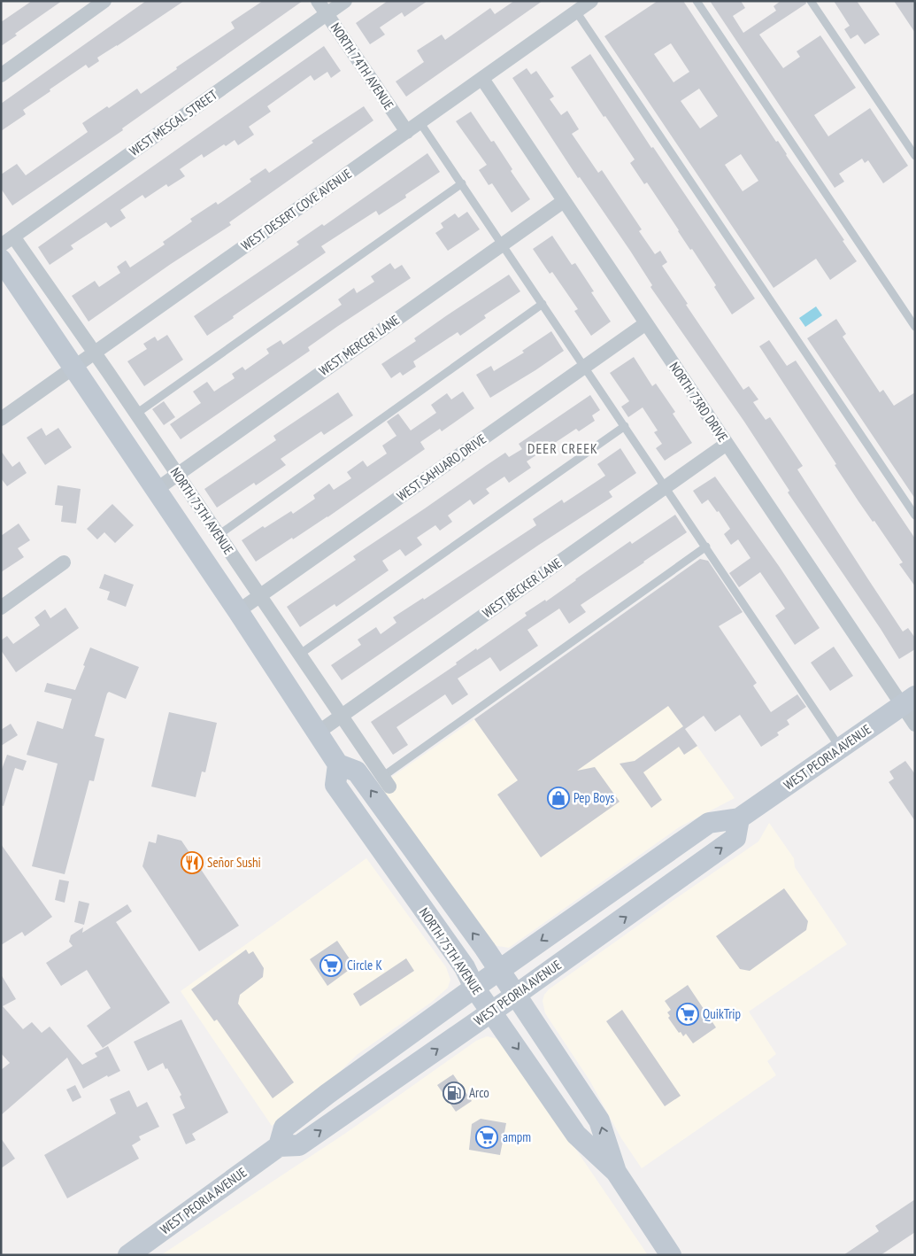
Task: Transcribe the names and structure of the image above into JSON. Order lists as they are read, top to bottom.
{
  "streets": {
    "main road": ["NORTH 75TH AVENUE", "WEST PEORIA AVENUE"],
    "street": [
      "NORTH 74TH AVENUE",
      "WEST MESCAL STREET",
      "WEST DESERT COVE AVENUE",
      "WEST MERCER LANE",
      "NORTH 73RD DRIVE",
      "WEST SAHUARO DRIVE",
      "WEST BECKER LANE"
    ]
  },
  "crossings": [
    ["NORTH 74TH AVENUE", "WEST MESCAL STREET"],
    ["NORTH 74TH AVENUE", "WEST DESERT COVE AVENUE"],
    ["WEST MESCAL STREET", "NORTH 75TH AVENUE"],
    ["WEST DESERT COVE AVENUE", "NORTH 73RD DRIVE"],
    ["WEST DESERT COVE AVENUE", "NORTH 75TH AVENUE"],
    ["WEST MERCER LANE", "NORTH 73RD DRIVE"],
    ["WEST MERCER LANE", "NORTH 75TH AVENUE"],
    ["NORTH 73RD DRIVE", "WEST SAHUARO DRIVE"],
    ["NORTH 73RD DRIVE", "WEST BECKER LANE"],
    ["NORTH 73RD DRIVE", "WEST PEORIA AVENUE"],
    ["WEST SAHUARO DRIVE", "NORTH 75TH AVENUE"],
    ["NORTH 75TH AVENUE", "WEST BECKER LANE"],
    ["NORTH 75TH AVENUE", "WEST PEORIA AVENUE"]
  ],
  "districts": ["DEER CREEK"],
  "places": {
    "shop": ["Pep Boys"],
    "restaurant": ["Señor Sushi"],
    "supermarket": ["Circle K", "QuikTrip", "ampm"],
    "fuel station": ["Arco"]
  }
}
